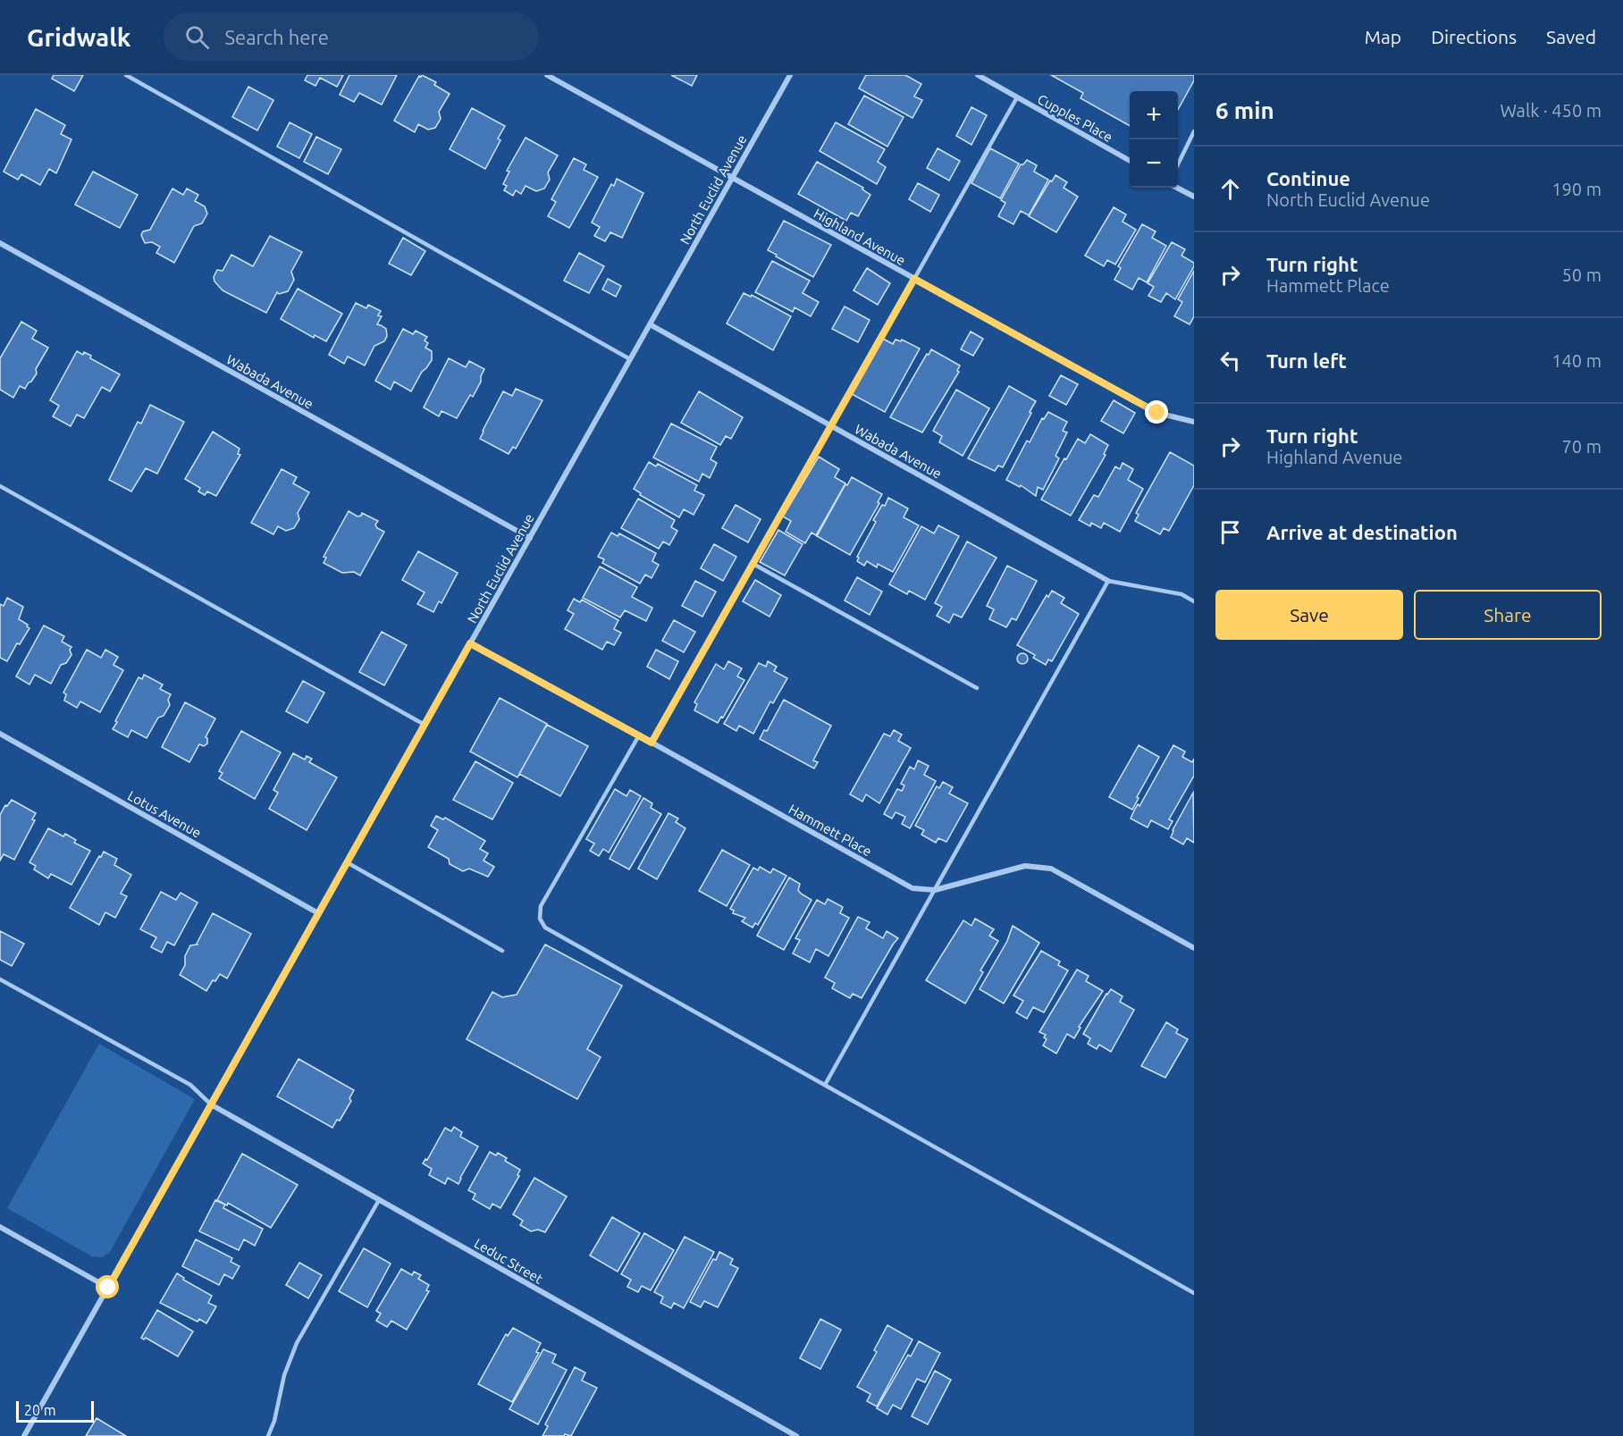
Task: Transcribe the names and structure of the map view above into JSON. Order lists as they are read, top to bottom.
{
  "streets": {
    "street": [
      "Cupples Place",
      "North Euclid Avenue",
      "Highland Avenue",
      "Wabada Avenue",
      "Lotus Avenue",
      "Hammett Place",
      "Leduc Street"
    ]
  },
  "crossings": [
    ["North Euclid Avenue", "Highland Avenue"],
    ["North Euclid Avenue", "Wabada Avenue"],
    ["North Euclid Avenue", "Lotus Avenue"],
    ["North Euclid Avenue", "Hammett Place"],
    ["North Euclid Avenue", "Leduc Street"]
  ],
  "scale_bar": "20 m",
  "page": {
    "header": "Gridwalk",
    "search": "Search here",
    "nav": ["Map", "Directions", "Saved"],
    "heading": ["6 min", "Walk · 450 m"],
    "map_buttons": ["+", "−"],
    "list": [
      ["Continue", "North Euclid Avenue", "190 m"],
      ["Turn right", "Hammett Place", "50 m"],
      ["Turn left", "140 m"],
      ["Turn right", "Highland Avenue", "70 m"],
      "Arrive at destination"
    ],
    "buttons": ["Save", "Share"],
    "scale": "20 m"
  }
}
